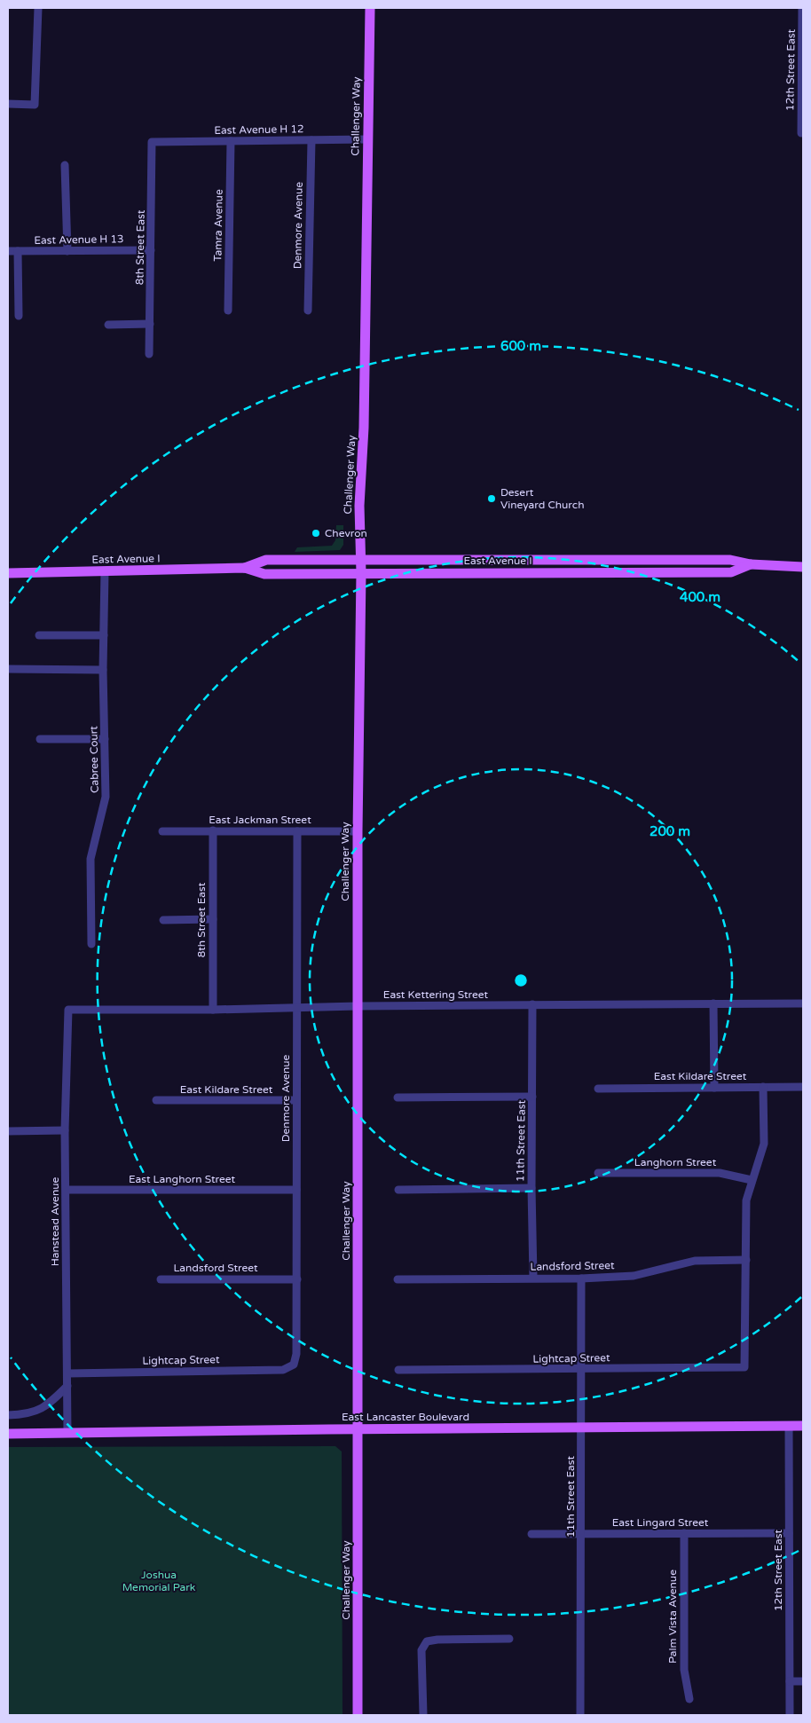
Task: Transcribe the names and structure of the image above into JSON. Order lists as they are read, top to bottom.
{
  "streets": {
    "main road": ["Challenger Way", "East Avenue I", "East Lancaster Boulevard"],
    "street": [
      "12th Street East",
      "East Avenue H 12",
      "Tamra Avenue",
      "Denmore Avenue",
      "East Avenue H 13",
      "8th Street East",
      "Cabree Court",
      "East Jackman Street",
      "East Kettering Street",
      "East Kildare Street",
      "11th Street East",
      "Langhorn Street",
      "East Langhorn Street",
      "Hanstead Avenue",
      "Landsford Street",
      "Lightcap Street",
      "East Lingard Street",
      "Palm Vista Avenue"
    ]
  },
  "crossings": [
    ["12th Street East", "East Lancaster Boulevard"],
    ["12th Street East", "East Lingard Street"],
    ["Challenger Way", "East Avenue H 12"],
    ["Challenger Way", "East Avenue I"],
    ["Challenger Way", "East Jackman Street"],
    ["Challenger Way", "East Kettering Street"],
    ["Challenger Way", "East Lancaster Boulevard"],
    ["East Avenue H 12", "Tamra Avenue"],
    ["East Avenue H 12", "Denmore Avenue"],
    ["East Avenue H 12", "8th Street East"],
    ["Denmore Avenue", "East Jackman Street"],
    ["Denmore Avenue", "East Kettering Street"],
    ["Denmore Avenue", "East Kildare Street"],
    ["Denmore Avenue", "East Langhorn Street"],
    ["Denmore Avenue", "Landsford Street"],
    ["Denmore Avenue", "Lightcap Street"],
    ["East Avenue H 13", "8th Street East"],
    ["8th Street East", "East Jackman Street"],
    ["8th Street East", "East Kettering Street"],
    ["East Avenue I", "Cabree Court"],
    ["East Kettering Street", "11th Street East"],
    ["East Kettering Street", "Hanstead Avenue"],
    ["11th Street East", "Landsford Street"],
    ["11th Street East", "Lightcap Street"],
    ["11th Street East", "East Lancaster Boulevard"],
    ["11th Street East", "East Lingard Street"],
    ["East Langhorn Street", "Hanstead Avenue"],
    ["Hanstead Avenue", "Lightcap Street"],
    ["Hanstead Avenue", "East Lancaster Boulevard"],
    ["Landsford Street", "Lightcap Street"],
    ["East Lingard Street", "Palm Vista Avenue"]
  ],
  "parks": ["Joshua Memorial Park"],
  "places": ["Desert Vineyard Church", "Chevron"],
  "rings": ["600 m", "400 m", "200 m"]
}
